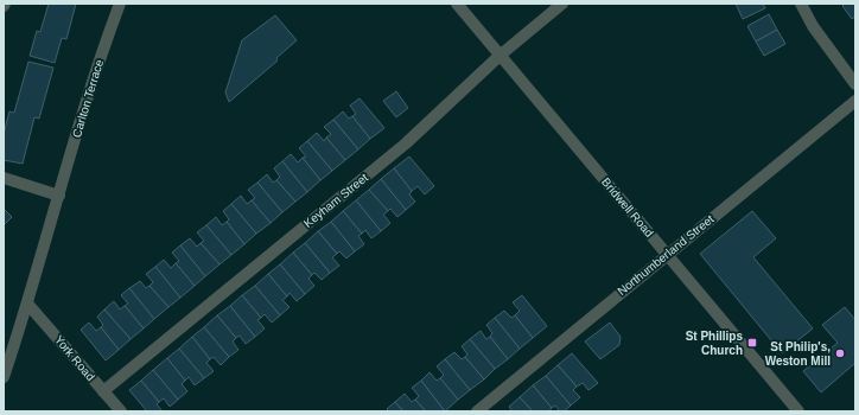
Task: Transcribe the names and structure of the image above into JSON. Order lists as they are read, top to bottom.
{
  "streets": {
    "street": [
      "Carlton Terrace",
      "Keyham Street",
      "Bridwell Road",
      "Northumberland Street",
      "York Road"
    ]
  },
  "crossings": [
    ["Carlton Terrace", "York Road"],
    ["Keyham Street", "Bridwell Road"],
    ["Keyham Street", "York Road"],
    ["Bridwell Road", "Northumberland Street"]
  ],
  "places": {
    "transit": ["St Phillips Church"],
    "other": ["St Philip's, Weston Mill"]
  }
}
